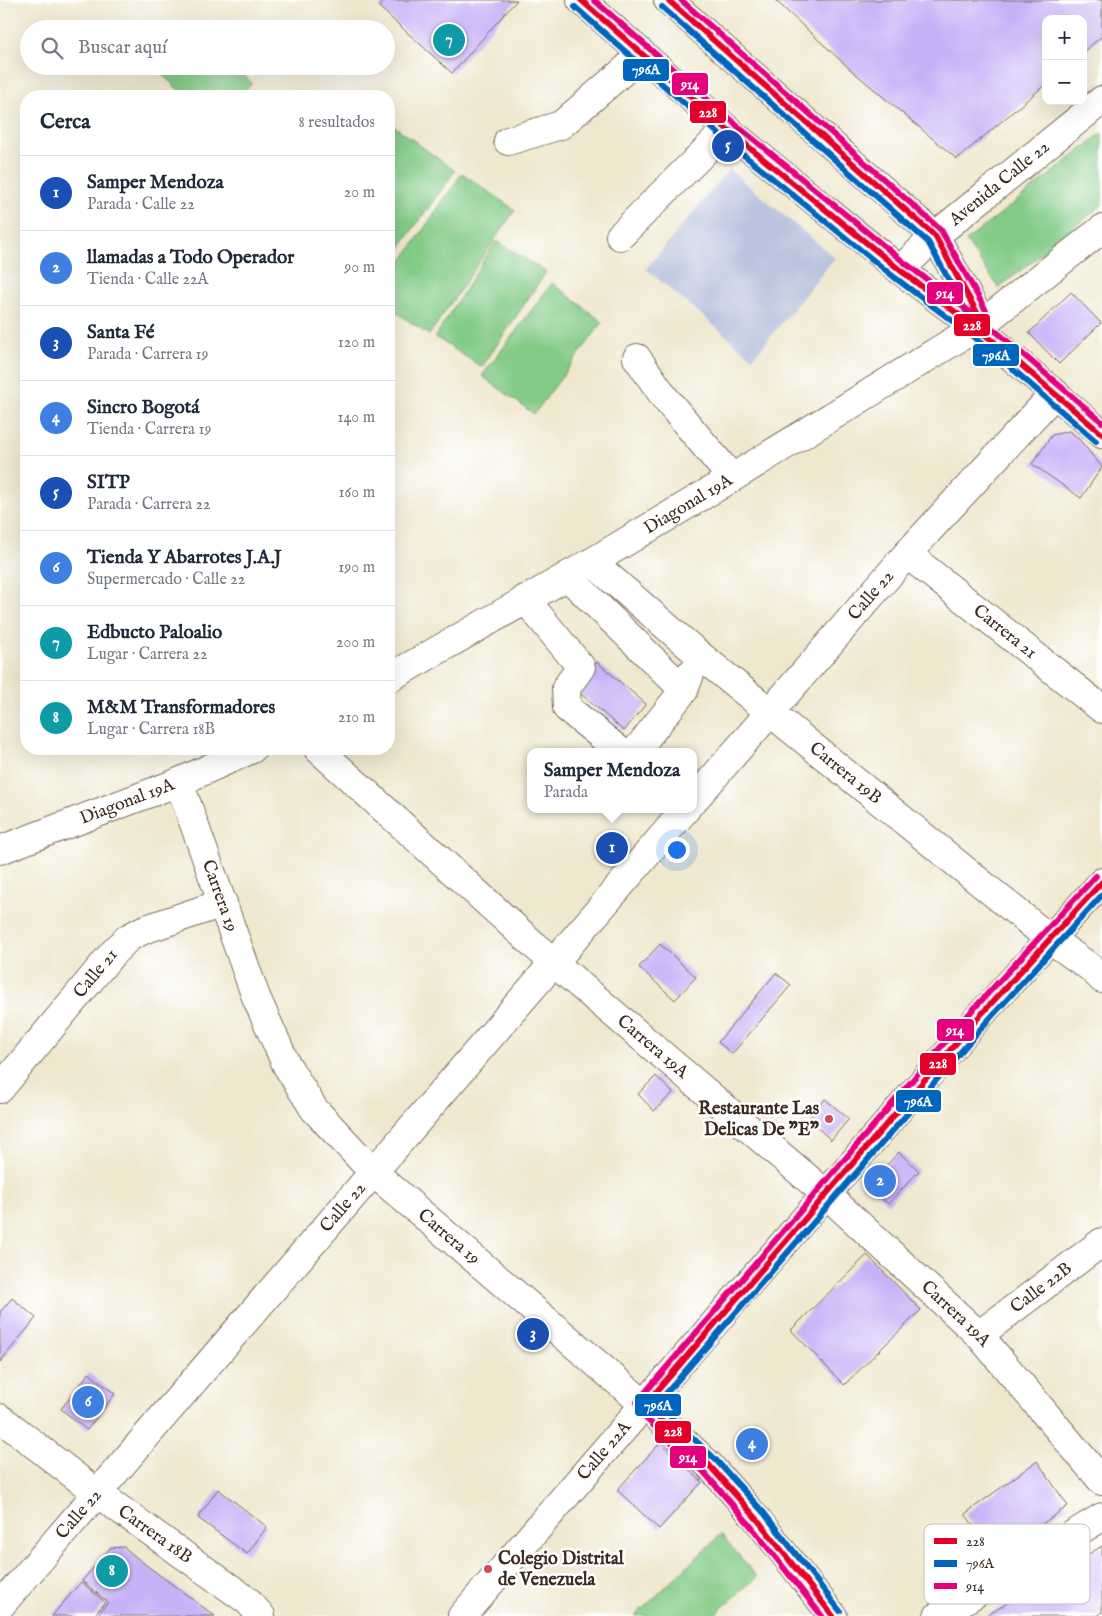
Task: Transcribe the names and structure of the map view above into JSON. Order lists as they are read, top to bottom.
{
  "streets": {
    "street": [
      "Avenida Calle 22",
      "Diagonal 19A",
      "Calle 22",
      "Carrera 21",
      "Carrera 19B",
      "Carrera 19",
      "Calle 21",
      "Carrera 19A",
      "Calle 22B",
      "Calle 22A",
      "Carrera 18B"
    ]
  },
  "crossings": [
    ["Diagonal 19A", "Carrera 19B"],
    ["Diagonal 19A", "Carrera 19"],
    ["Calle 22", "Carrera 21"],
    ["Calle 22", "Carrera 19B"],
    ["Calle 22", "Carrera 19"],
    ["Calle 22", "Carrera 19A"],
    ["Calle 22", "Carrera 18B"],
    ["Carrera 19B", "Calle 22A"],
    ["Carrera 19", "Calle 21"],
    ["Carrera 19", "Calle 22A"],
    ["Carrera 19A", "Calle 22B"],
    ["Carrera 19A", "Calle 22A"]
  ],
  "places": ["Restaurante Las Delicas De \"E\"", "Colegio Distrital de Venezuela"],
  "lines": ["transit line 228", "transit line 914", "transit line 796A"],
  "legend": ["228", "796A", "914"],
  "page": {
    "map_buttons": ["+", "−"],
    "search": "Buscar aquí",
    "pins": [
      "7",
      "5",
      "1",
      "2",
      "3",
      "6",
      "4",
      "8"
    ],
    "heading": ["Cerca", "8 resultados"],
    "list": [
      {
        "mark": "1",
        "name": "Samper Mendoza",
        "note": "Parada · Calle 22",
        "value": "20 m"
      },
      {
        "mark": "2",
        "name": "llamadas a Todo Operador",
        "note": "Tienda · Calle 22A",
        "value": "90 m"
      },
      {
        "mark": "3",
        "name": "Santa Fé",
        "note": "Parada · Carrera 19",
        "value": "120 m"
      },
      {
        "mark": "4",
        "name": "Sincro Bogotá",
        "note": "Tienda · Carrera 19",
        "value": "140 m"
      },
      {
        "mark": "5",
        "name": "SITP",
        "note": "Parada · Carrera 22",
        "value": "160 m"
      },
      {
        "mark": "6",
        "name": "Tienda Y Abarrotes J.A.J",
        "note": "Supermercado · Calle 22",
        "value": "190 m"
      },
      {
        "mark": "7",
        "name": "Edbucto Paloalio",
        "note": "Lugar · Carrera 22",
        "value": "200 m"
      },
      {
        "mark": "8",
        "name": "M&M Transformadores",
        "note": "Lugar · Carrera 18B",
        "value": "210 m"
      }
    ],
    "popup": ["Samper Mendoza", "Parada"]
  }
}
